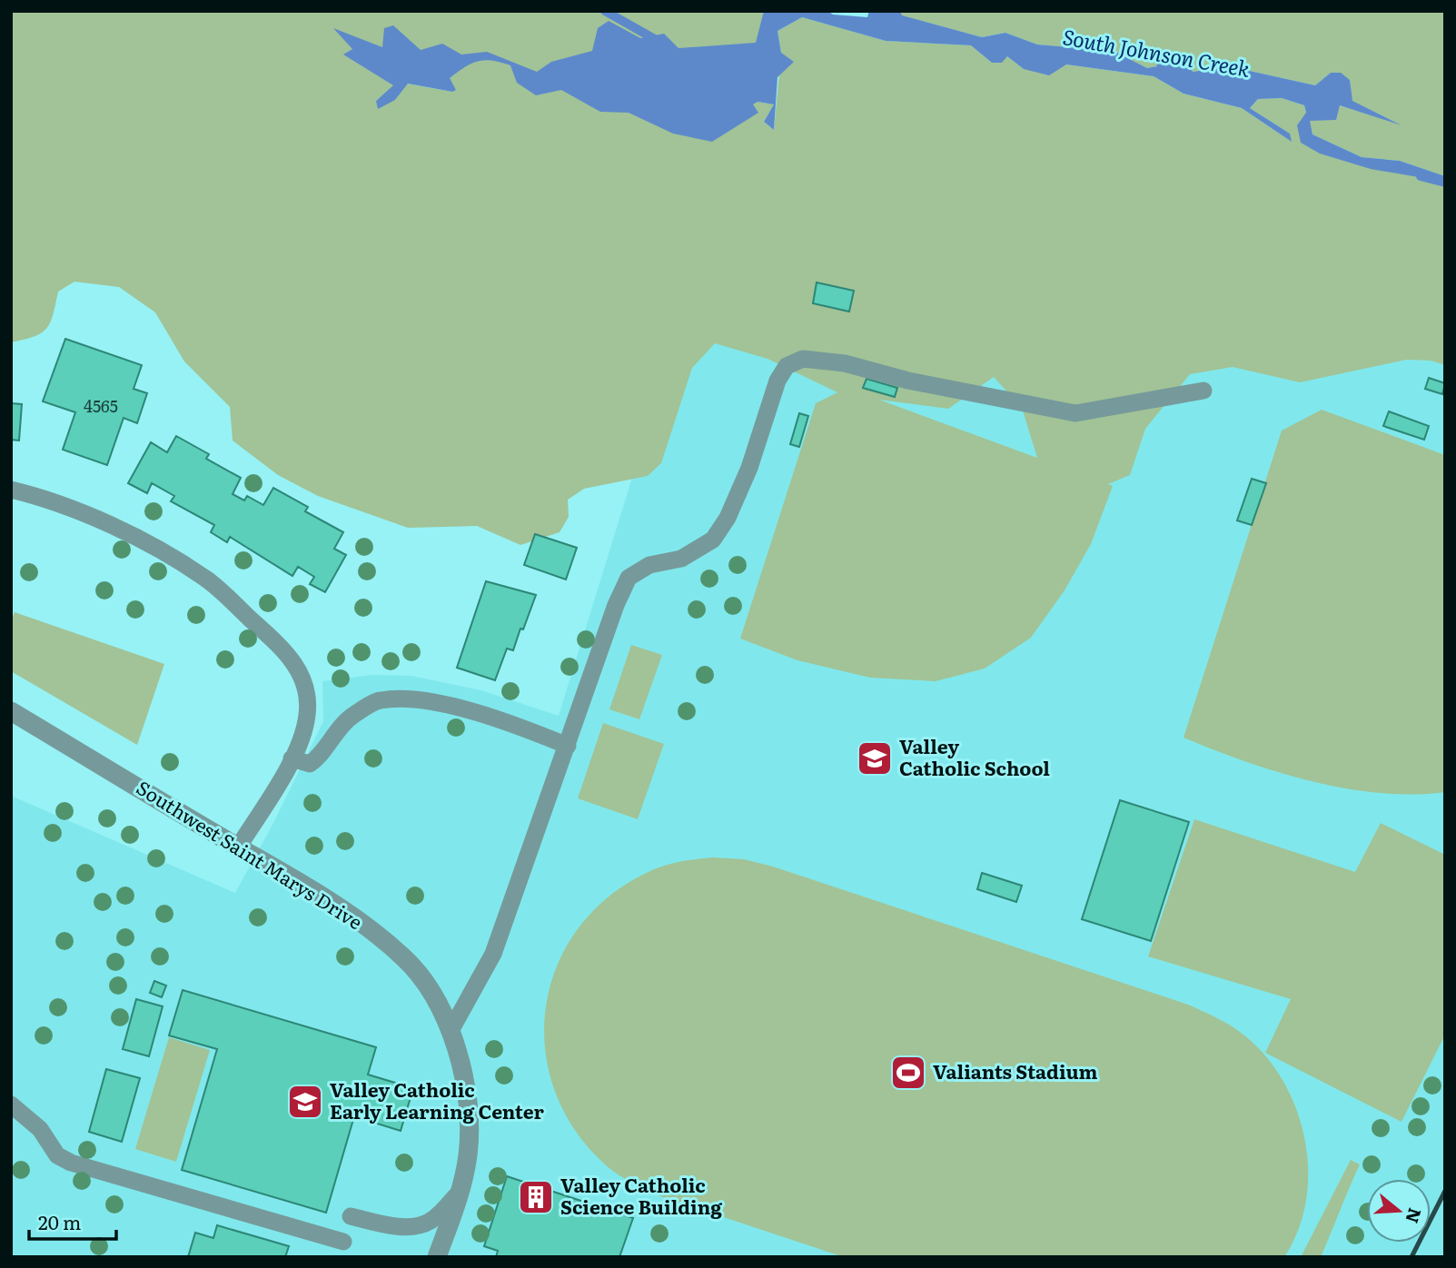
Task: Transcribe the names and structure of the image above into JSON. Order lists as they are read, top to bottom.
{
  "streets": {
    "street": ["Southwest Saint Marys Drive"]
  },
  "water": ["South Johnson Creek"],
  "places": {
    "school or university": ["Valley Catholic School", "Valley Catholic Early Learning Center"],
    "sports": ["Valiants Stadium"],
    "building": ["Valley Catholic Science Building"]
  },
  "house_numbers": ["4565"],
  "scale_bar": "20 m",
  "north": "right"
}
